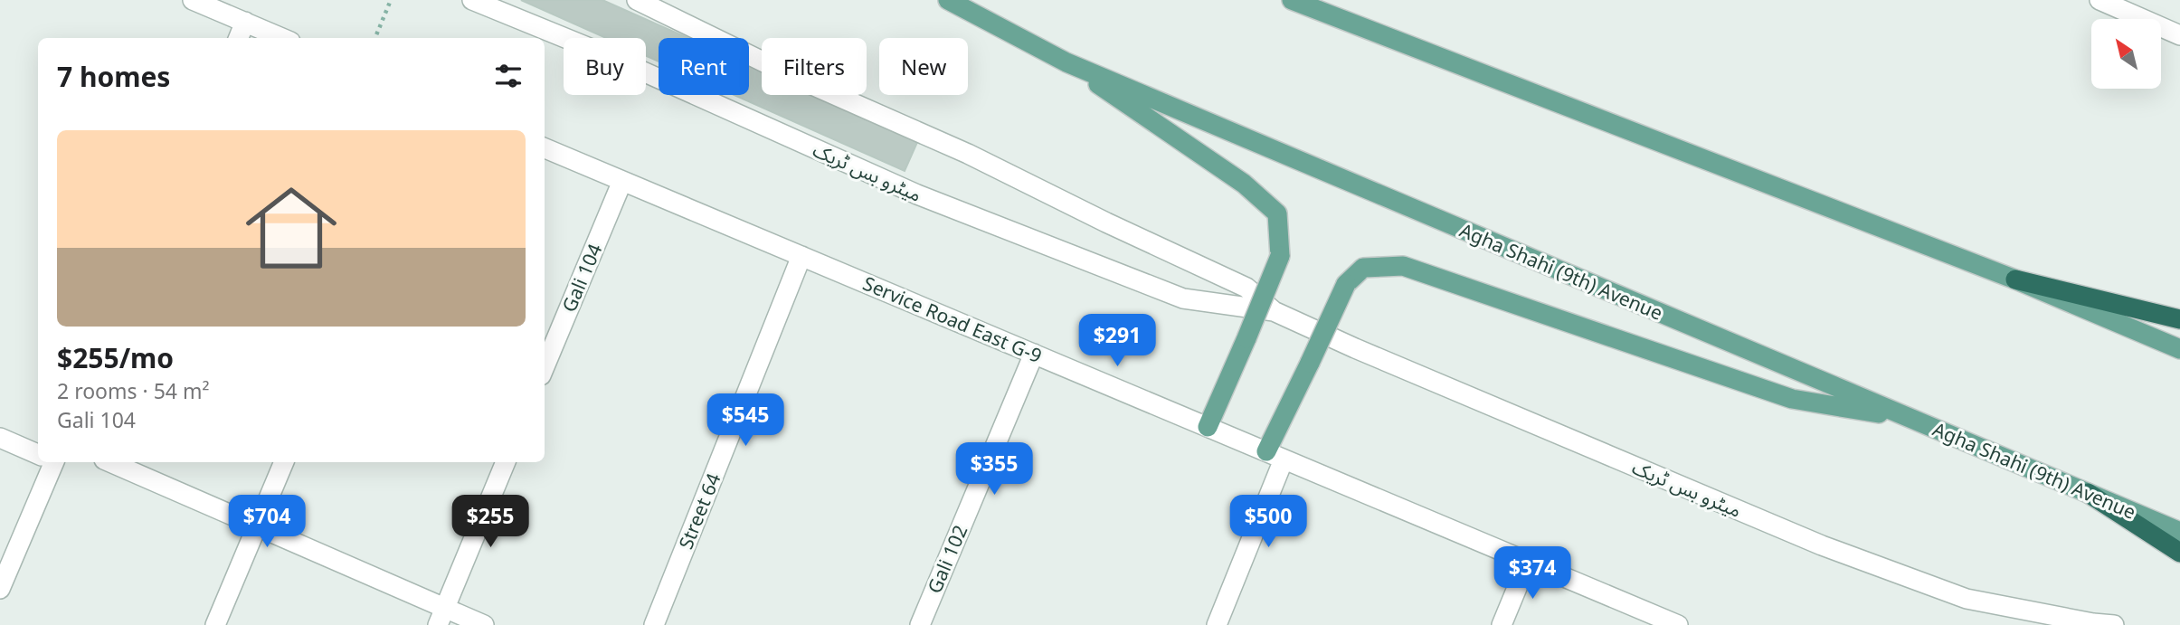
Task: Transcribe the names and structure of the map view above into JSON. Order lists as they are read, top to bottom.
{
  "streets": {
    "main road": ["Agha Shahi (9th) Avenue"],
    "street": [
      "میٹرو بس ٹریک",
      "Gali 104",
      "Service Road East G-9",
      "Street 64",
      "Gali 102"
    ]
  },
  "crossings": [
    ["Gali 104", "Service Road East G-9"],
    ["Service Road East G-9", "Street 64"],
    ["Service Road East G-9", "Gali 102"]
  ],
  "north": "top left",
  "page": {
    "chip": [
      "Buy",
      "Rent",
      "Filters",
      "New"
    ],
    "heading": "7 homes",
    "list": [
      {
        "name": "$255/mo",
        "note": "2 rooms · 54 m² · Gali 104"
      }
    ],
    "price": [
      "$291",
      "$545",
      "$355",
      "$704",
      "$255",
      "$500",
      "$374"
    ]
  }
}
